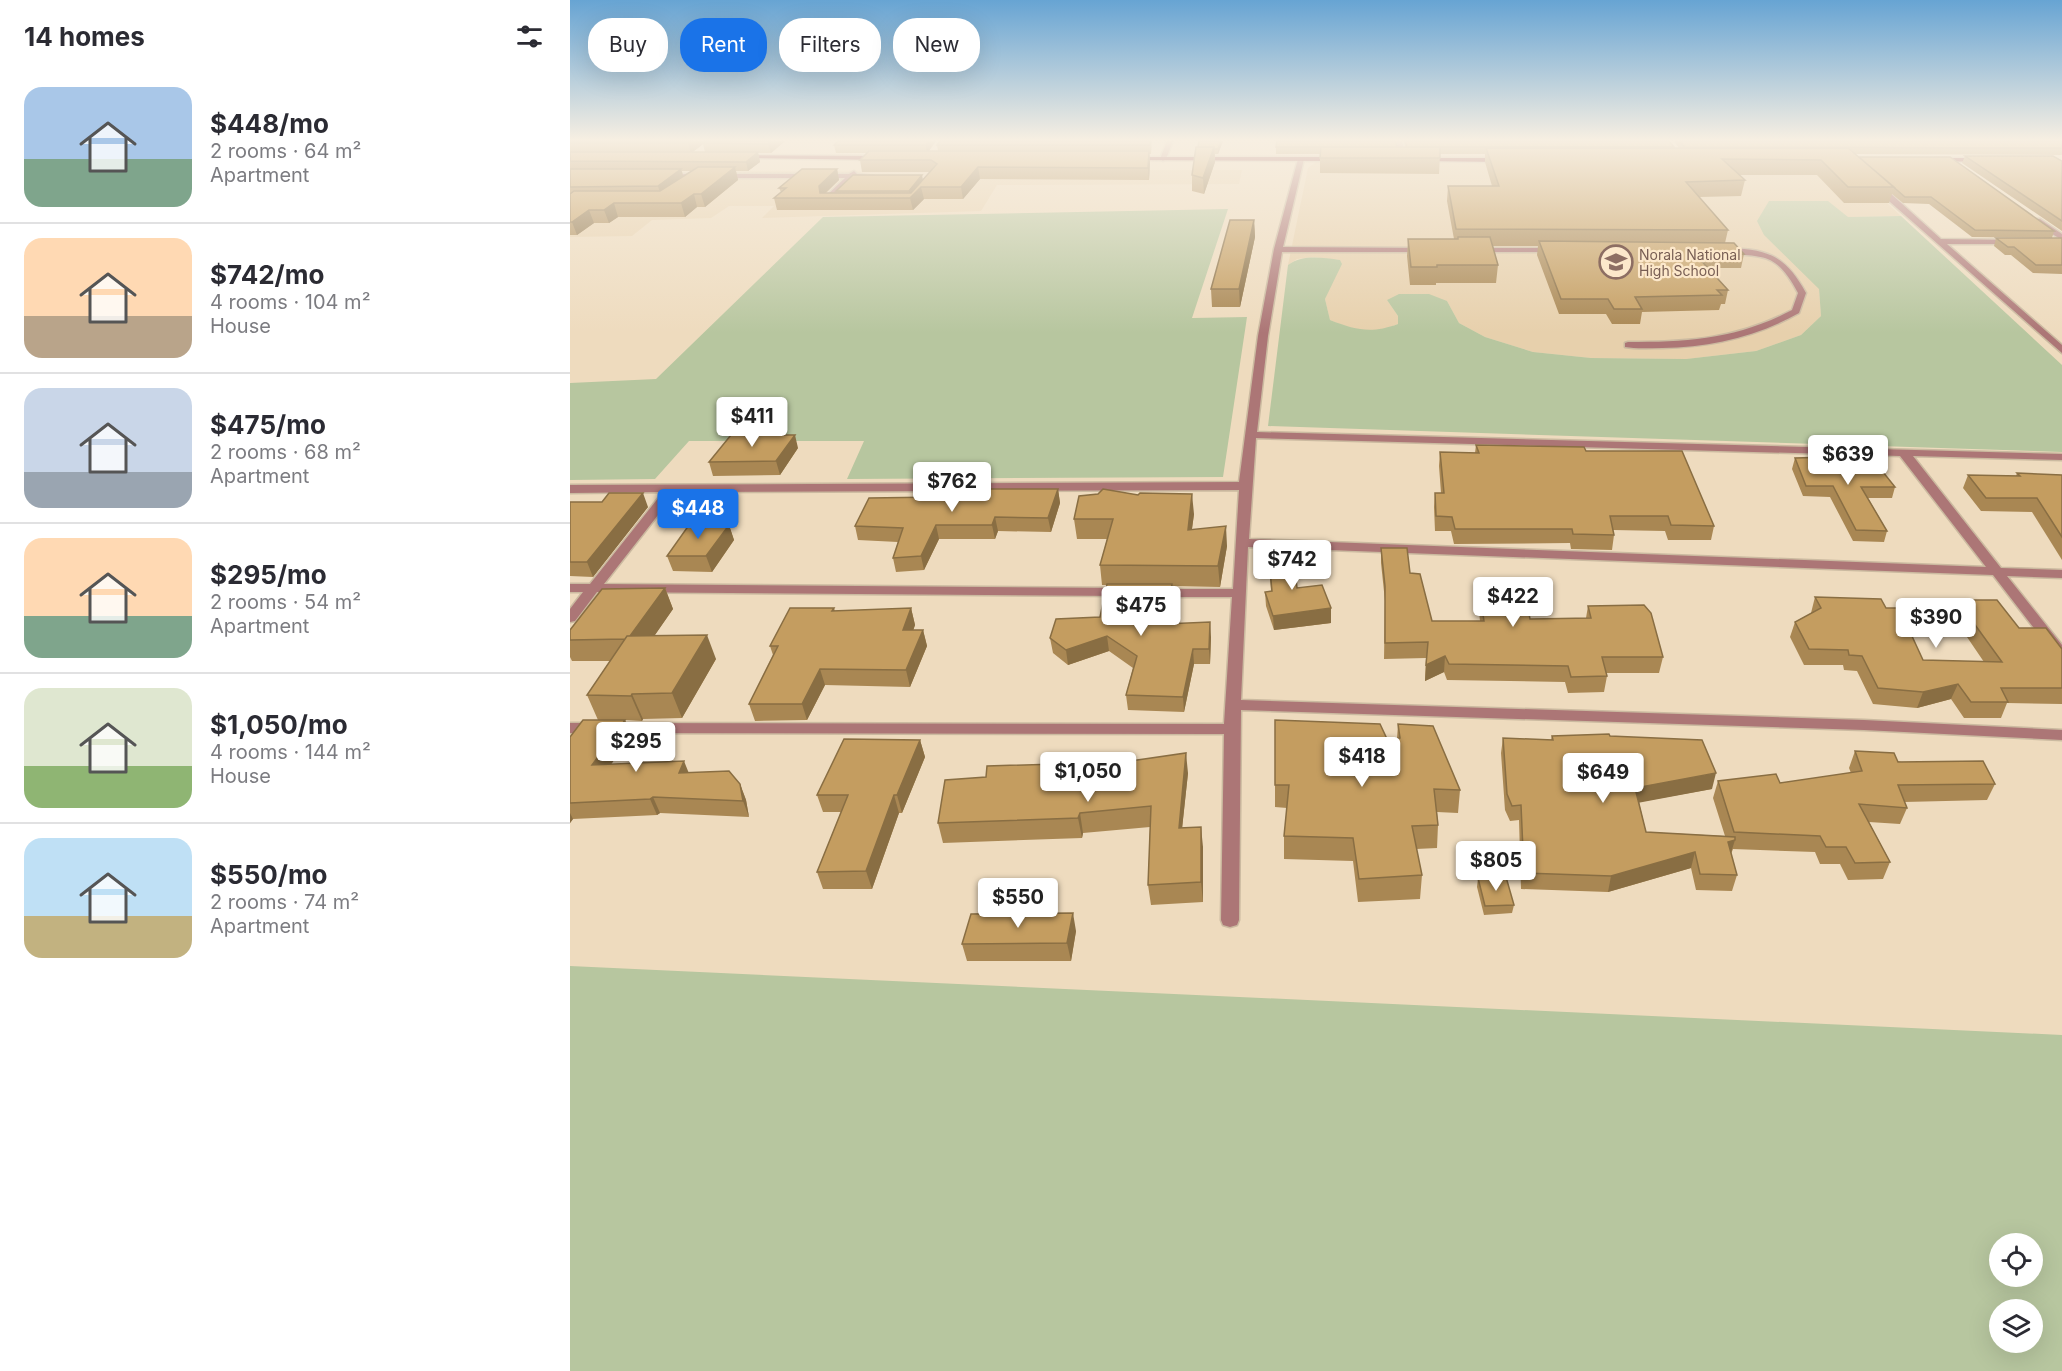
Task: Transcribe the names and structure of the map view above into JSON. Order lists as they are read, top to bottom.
{
  "places": {
    "school or university": ["Norala National High School"]
  },
  "page": {
    "heading": "14 homes",
    "chip": [
      "Buy",
      "Rent",
      "Filters",
      "New"
    ],
    "list": [
      {
        "name": "$448/mo",
        "note": "2 rooms · 64 m² · Apartment"
      },
      {
        "name": "$742/mo",
        "note": "4 rooms · 104 m² · House"
      },
      {
        "name": "$475/mo",
        "note": "2 rooms · 68 m² · Apartment"
      },
      {
        "name": "$295/mo",
        "note": "2 rooms · 54 m² · Apartment"
      },
      {
        "name": "$1,050/mo",
        "note": "4 rooms · 144 m² · House"
      },
      {
        "name": "$550/mo",
        "note": "2 rooms · 74 m² · Apartment"
      }
    ],
    "price": [
      "$411",
      "$639",
      "$762",
      "$448",
      "$742",
      "$422",
      "$475",
      "$390",
      "$295",
      "$418",
      "$1,050",
      "$649",
      "$805",
      "$550"
    ]
  }
}
